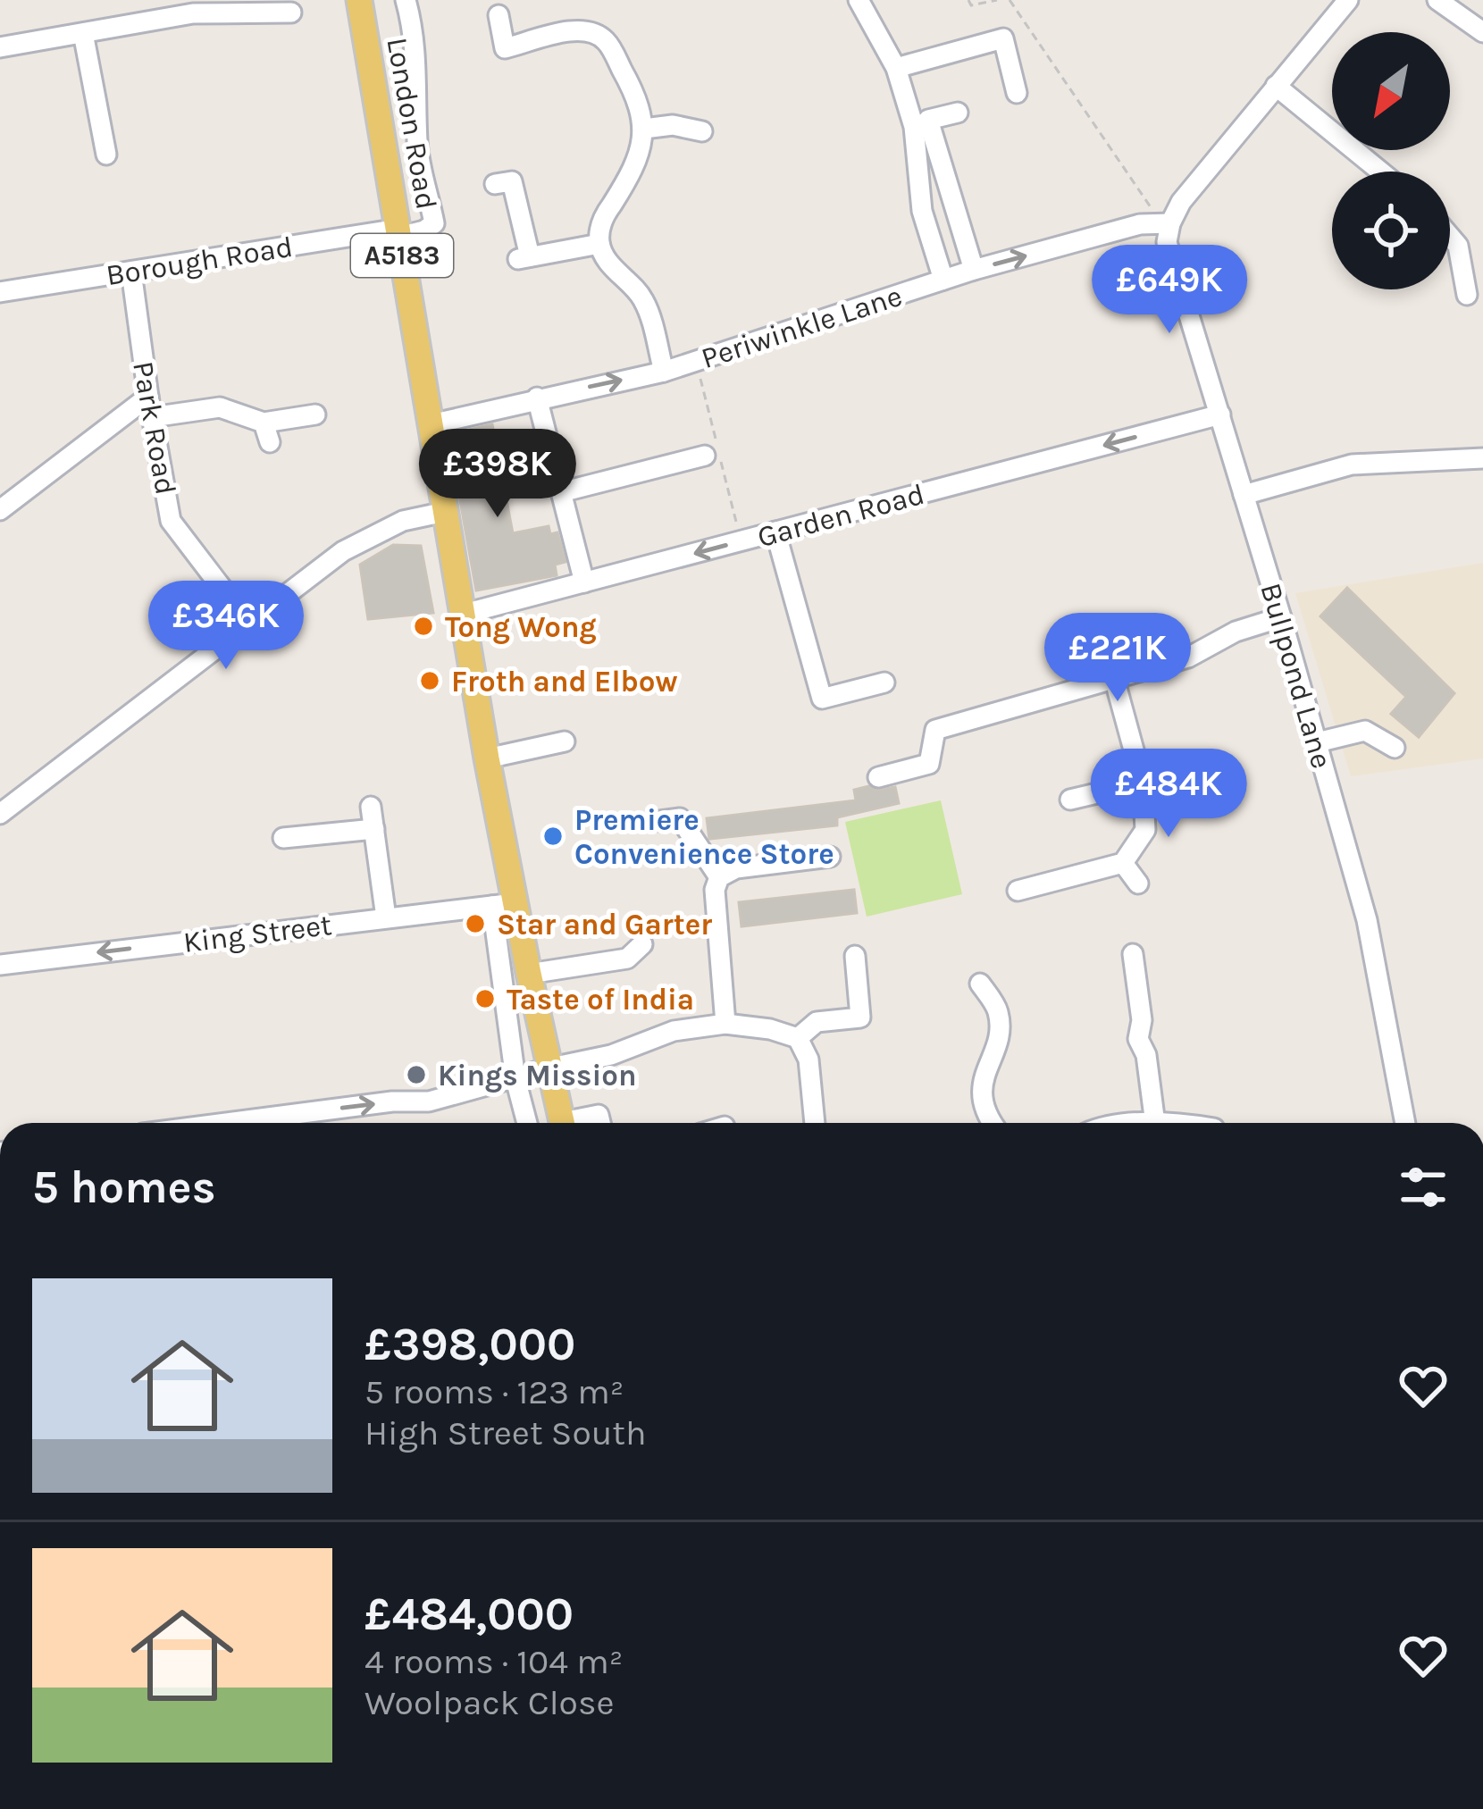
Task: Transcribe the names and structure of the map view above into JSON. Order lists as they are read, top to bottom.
{
  "streets": {
    "main road": ["London Road", "A5183"],
    "street": [
      "Borough Road",
      "Periwinkle Lane",
      "Park Road",
      "Garden Road",
      "Bullpond Lane",
      "King Street"
    ]
  },
  "crossings": [
    ["London Road", "A5183"],
    ["London Road", "Borough Road"],
    ["London Road", "Periwinkle Lane"],
    ["A5183", "Garden Road"],
    ["A5183", "King Street"],
    ["Borough Road", "Park Road"],
    ["Periwinkle Lane", "Bullpond Lane"],
    ["Garden Road", "Bullpond Lane"]
  ],
  "one_way": ["Garden Road", "King Street"],
  "places": [
    "Tong Wong",
    "Froth and Elbow",
    "Premiere Convenience Store",
    "Star and Garter",
    "Taste of India",
    "Kings Mission"
  ],
  "north": "bottom left",
  "page": {
    "price": [
      "£649K",
      "£398K",
      "£346K",
      "£221K",
      "£484K"
    ],
    "heading": "5 homes",
    "list": [
      {
        "name": "£398,000",
        "note": "5 rooms · 123 m² · High Street South"
      },
      {
        "name": "£484,000",
        "note": "4 rooms · 104 m² · Woolpack Close"
      }
    ]
  }
}
